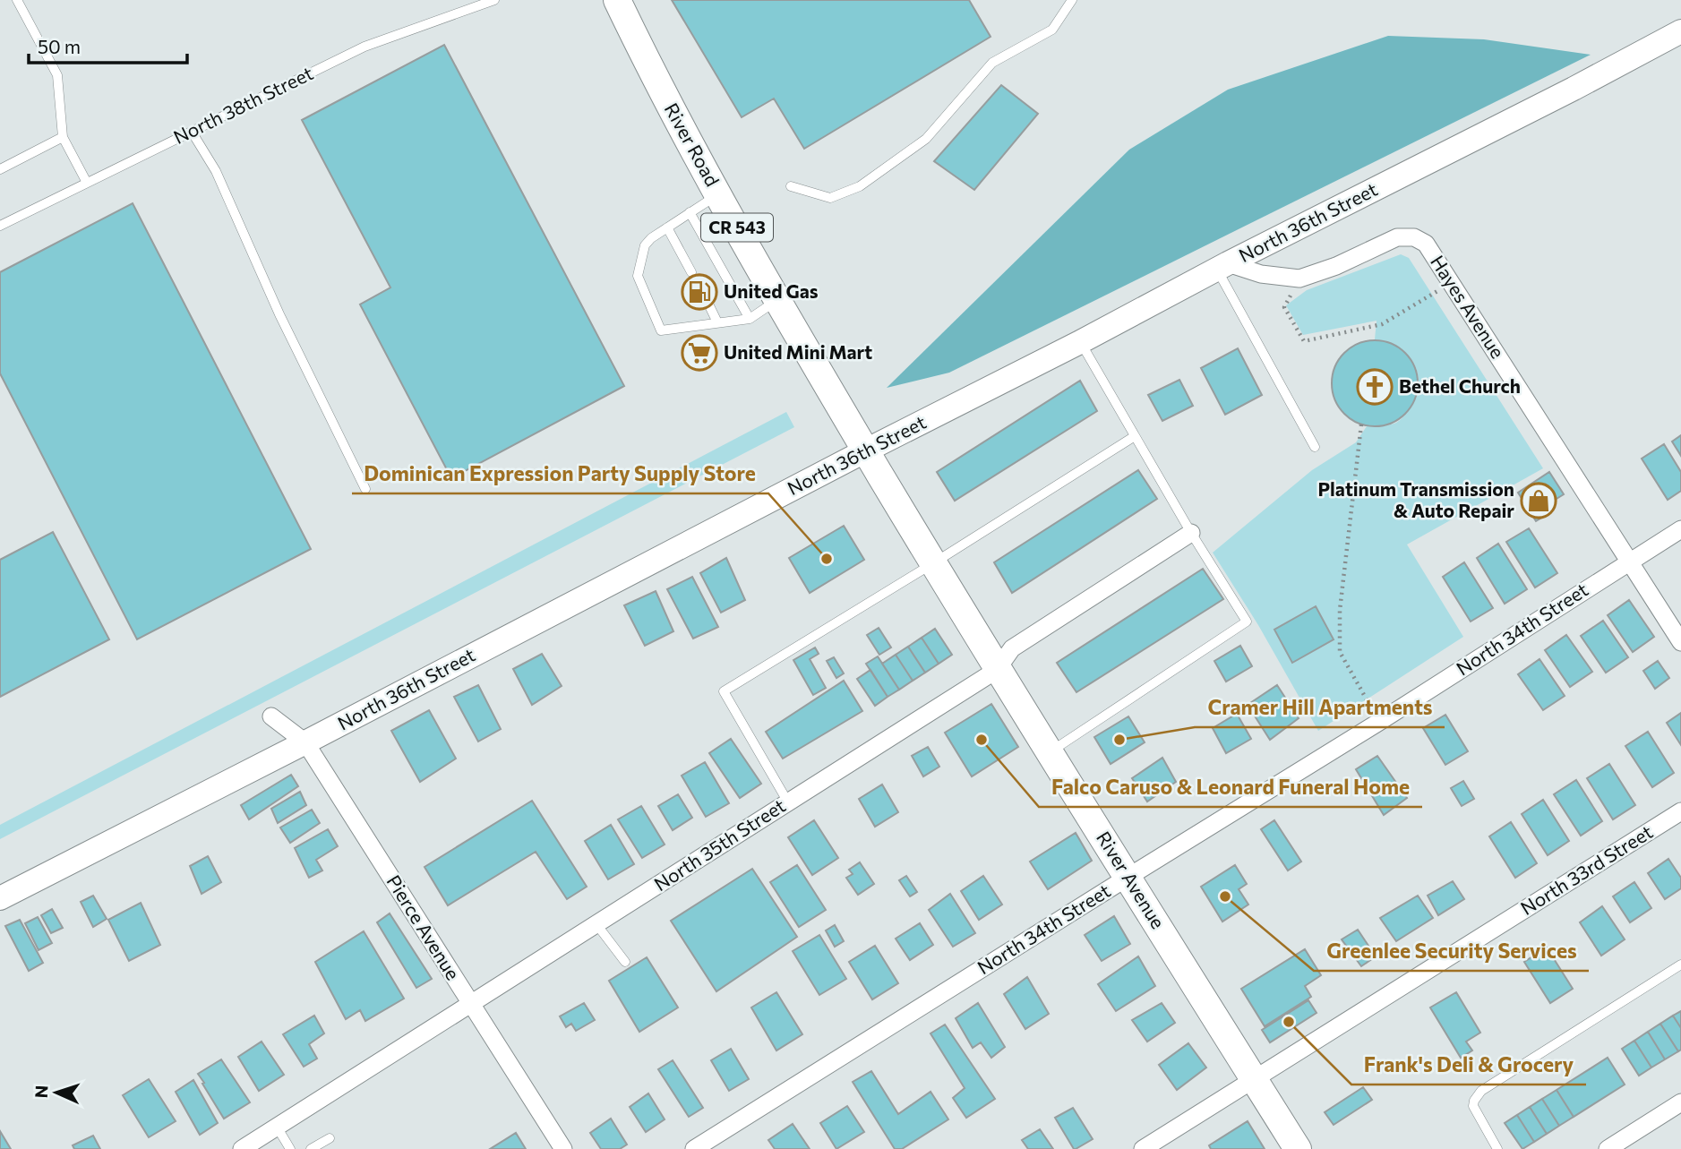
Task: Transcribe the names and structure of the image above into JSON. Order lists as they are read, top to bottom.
{
  "streets": {
    "main road": ["River Road", "CR 543", "River Avenue"],
    "street": [
      "North 36th Street",
      "Hayes Avenue",
      "North 34th Street",
      "North 35th Street",
      "North 33rd Street",
      "Pierce Avenue"
    ],
    "lane": ["North 38th Street"]
  },
  "crossings": [
    ["River Road", "North 36th Street"],
    ["River Road", "River Avenue"],
    ["North 36th Street", "Hayes Avenue"],
    ["North 36th Street", "River Avenue"],
    ["North 36th Street", "Pierce Avenue"],
    ["Hayes Avenue", "North 34th Street"],
    ["North 34th Street", "River Avenue"],
    ["North 35th Street", "River Avenue"],
    ["North 35th Street", "Pierce Avenue"],
    ["North 33rd Street", "River Avenue"]
  ],
  "places": {
    "fuel station": ["United Gas"],
    "supermarket": ["United Mini Mart"],
    "church": ["Bethel Church"],
    "shop": ["Platinum Transmission & Auto Repair"],
    "other": [
      "Dominican Expression Party Supply Store",
      "Falco Caruso & Leonard Funeral Home",
      "Cramer Hill Apartments",
      "Greenlee Security Services",
      "Frank's Deli & Grocery"
    ]
  },
  "scale_bar": "50 m",
  "north": "left"
}
